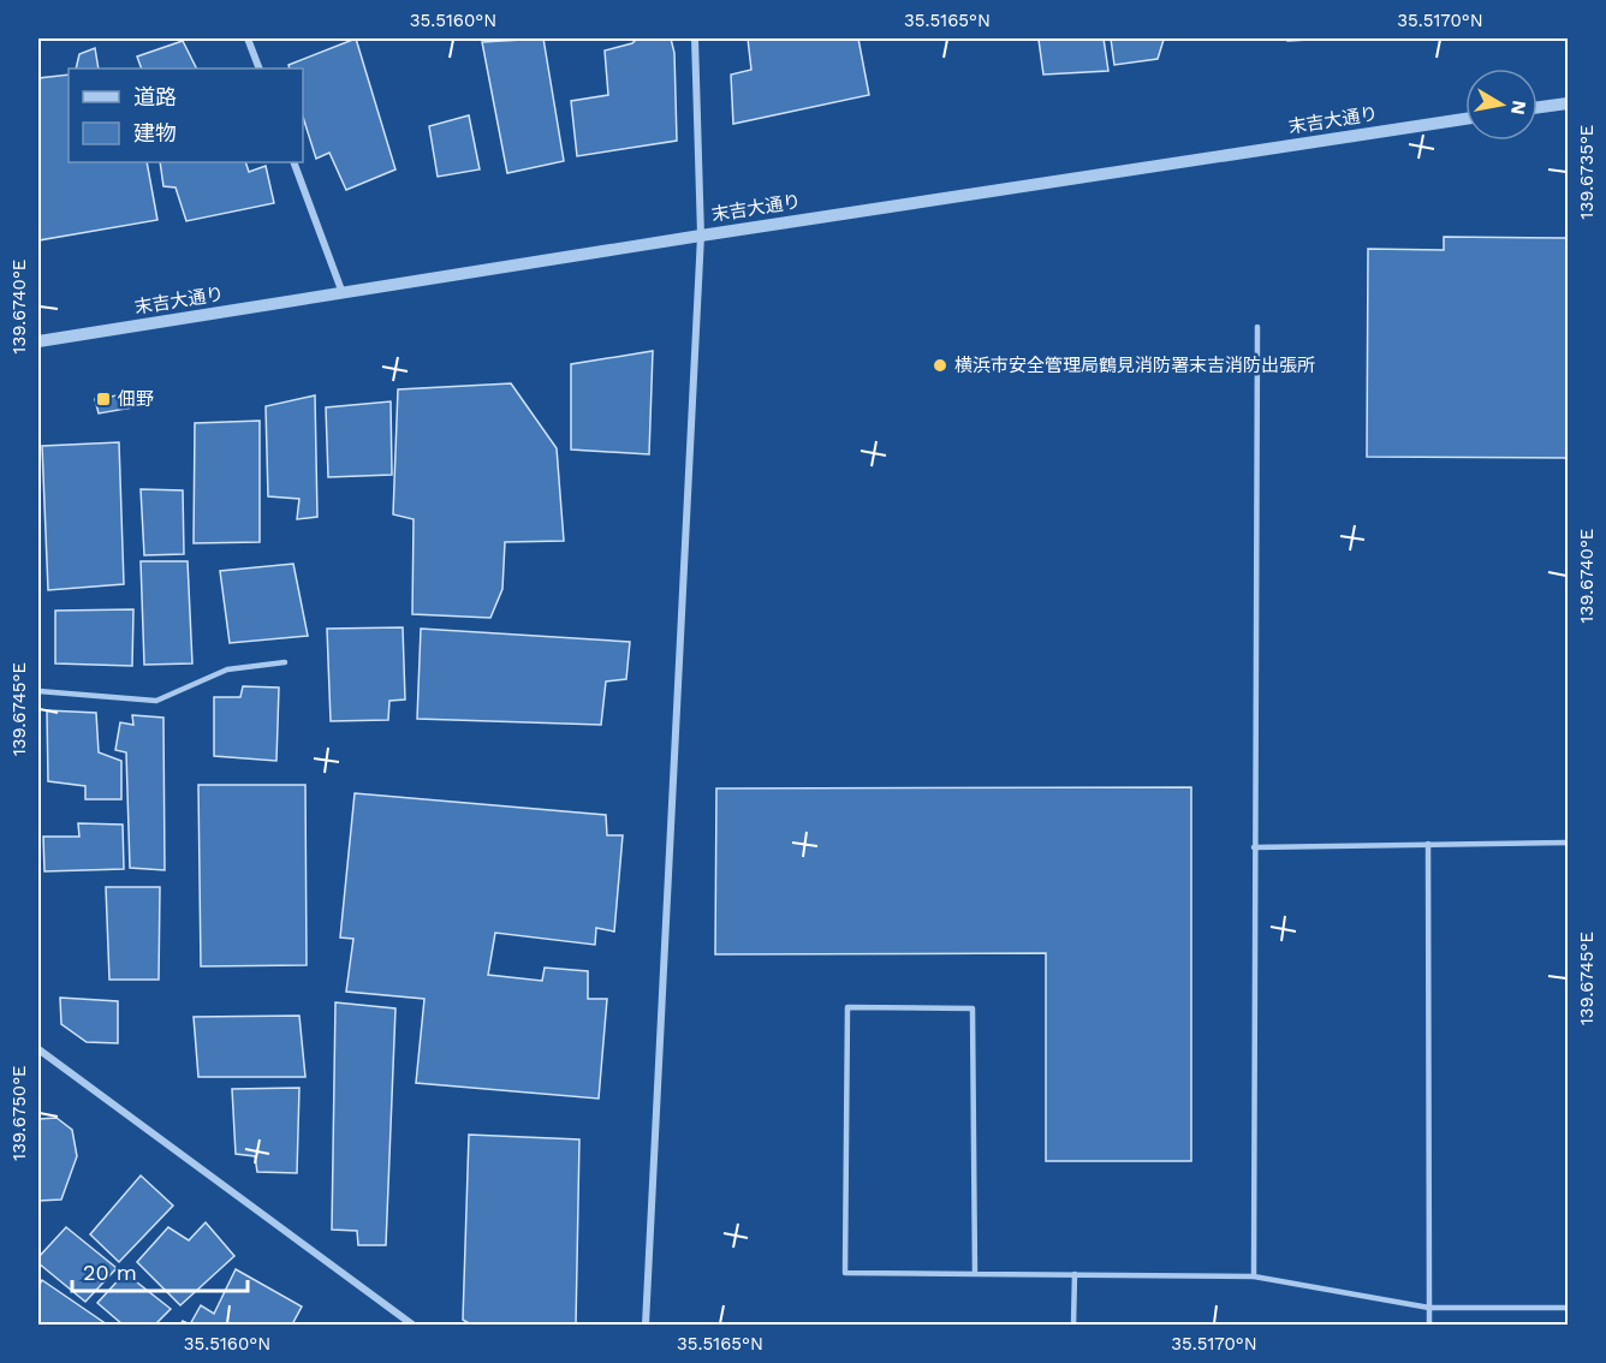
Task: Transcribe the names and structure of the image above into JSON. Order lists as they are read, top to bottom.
{
  "streets": {
    "street": ["末吉大通り"]
  },
  "places": {
    "other": ["横浜市安全管理局鶴見消防署末吉消防出張所"],
    "transit": ["佃野"]
  },
  "legend": ["道路", "建物"],
  "scale_bar": "20 m",
  "north": "right",
  "coordinates": [
    "35.5160°N",
    "35.5165°N",
    "35.5170°N",
    "139.6735°E",
    "139.6740°E",
    "139.6745°E",
    "139.6750°E"
  ]
}
